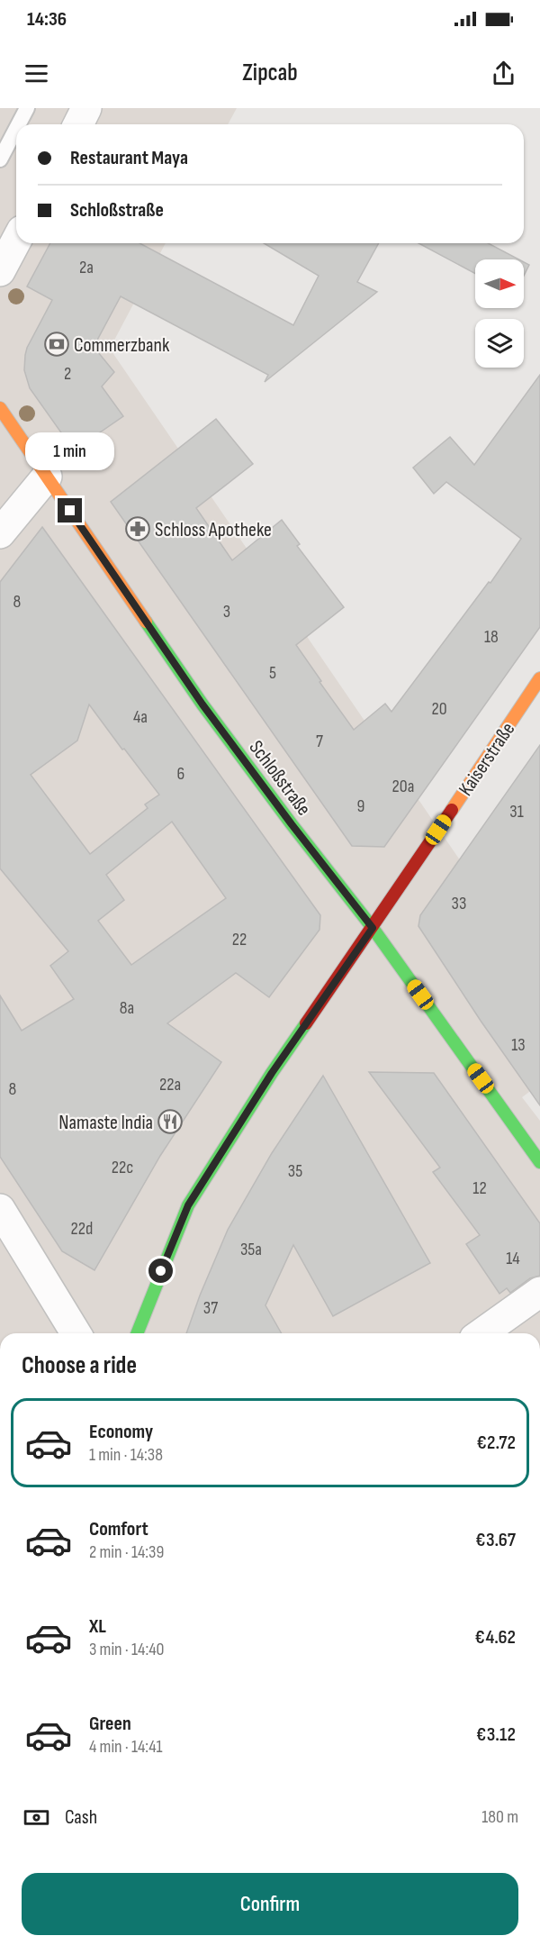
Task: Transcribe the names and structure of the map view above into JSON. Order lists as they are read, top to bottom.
{
  "streets": {
    "main road": ["Kaiserstraße", "Schloßstraße"]
  },
  "crossings": [
    ["Kaiserstraße", "Schloßstraße"]
  ],
  "places": {
    "bank": ["Commerzbank"],
    "pharmacy": ["Schloss Apotheke"],
    "restaurant": ["Namaste India"]
  },
  "house_numbers": [
    "2a",
    "2",
    "8",
    "3",
    "18",
    "5",
    "20",
    "4a",
    "7",
    "6",
    "20a",
    "9",
    "31",
    "33",
    "22",
    "8a",
    "13",
    "22a",
    "8",
    "22c",
    "35",
    "12",
    "22d",
    "35a",
    "14",
    "37"
  ],
  "north": "right",
  "page": {
    "status": "14:36",
    "header": "Zipcab",
    "banner": ["Restaurant Maya", "Schloßstraße"],
    "bubble": "1 min",
    "heading": "Choose a ride",
    "list": [
      {
        "name": "Economy",
        "note": "1 min · 14:38",
        "value": "€2.72"
      },
      {
        "name": "Comfort",
        "note": "2 min · 14:39",
        "value": "€3.67"
      },
      {
        "name": "XL",
        "note": "3 min · 14:40",
        "value": "€4.62"
      },
      {
        "name": "Green",
        "note": "4 min · 14:41",
        "value": "€3.12"
      }
    ],
    "pay": ["Cash", "180 m"],
    "buttons": "Confirm"
  }
}
